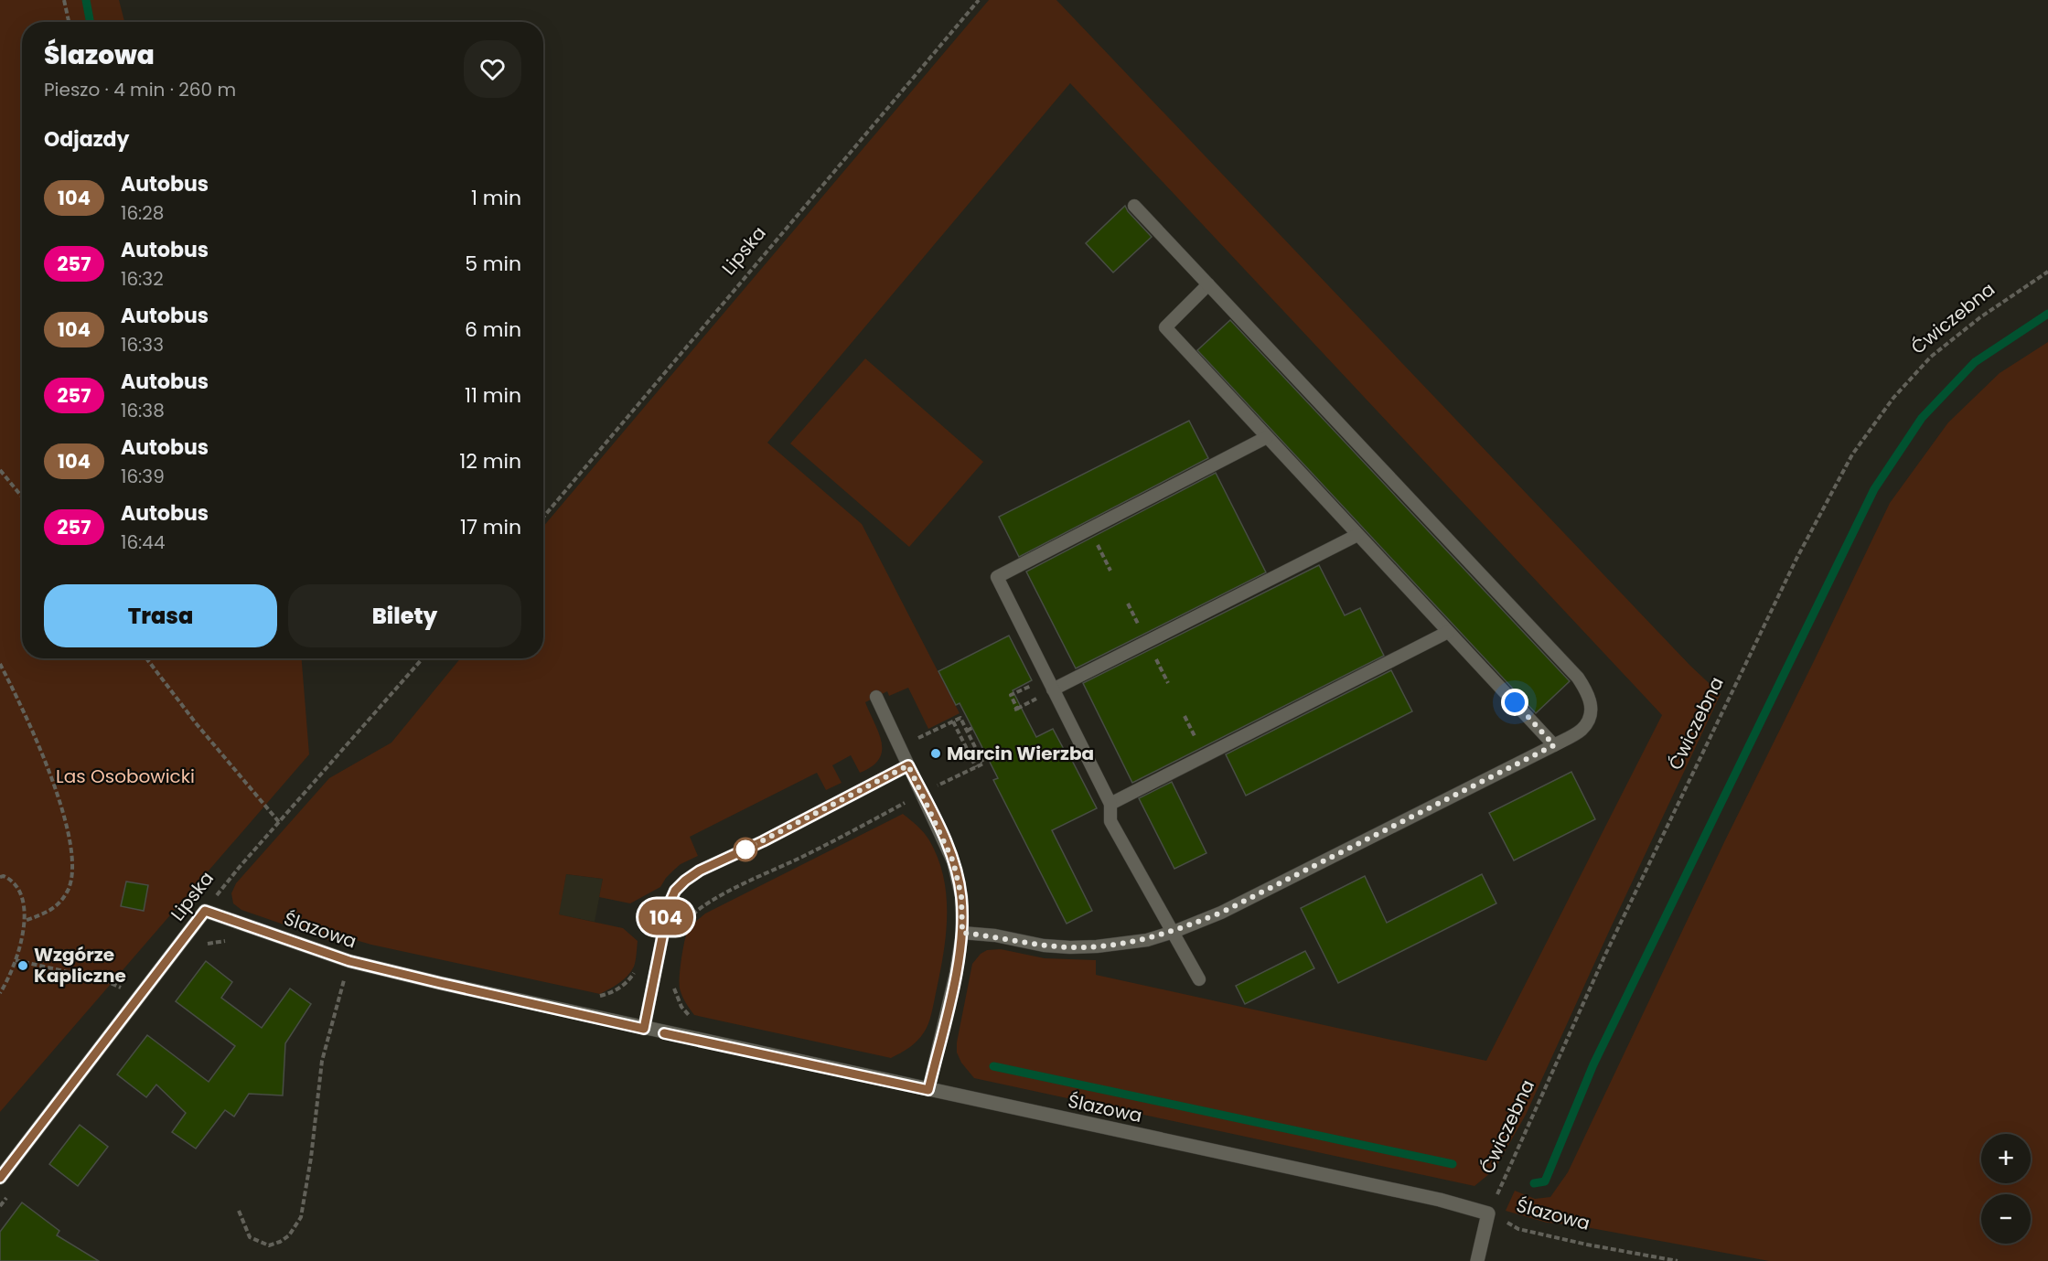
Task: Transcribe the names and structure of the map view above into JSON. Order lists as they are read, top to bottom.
{
  "streets": {
    "street": ["Lipska", "Ślazowa"],
    "path": ["Ćwiczebna"]
  },
  "crossings": [
    ["Lipska", "Ślazowa"],
    ["Ćwiczebna", "Ślazowa"]
  ],
  "parks": ["Las Osobowicki"],
  "places": ["Marcin Wierzba", "Wzgórze Kapliczne"],
  "lines": ["bus line 104"],
  "page": {
    "on_map": "104",
    "heading": [
      ["Ślazowa", "Pieszo · 4 min · 260 m"],
      "Odjazdy"
    ],
    "list": [
      {
        "mark": "104",
        "name": "Autobus",
        "note": "16:28",
        "value": "1 min"
      },
      {
        "mark": "257",
        "name": "Autobus",
        "note": "16:32",
        "value": "5 min"
      },
      {
        "mark": "104",
        "name": "Autobus",
        "note": "16:33",
        "value": "6 min"
      },
      {
        "mark": "257",
        "name": "Autobus",
        "note": "16:38",
        "value": "11 min"
      },
      {
        "mark": "104",
        "name": "Autobus",
        "note": "16:39",
        "value": "12 min"
      },
      {
        "mark": "257",
        "name": "Autobus",
        "note": "16:44",
        "value": "17 min"
      }
    ],
    "buttons": ["Trasa", "Bilety"],
    "map_buttons": ["+", "−"]
  }
}
